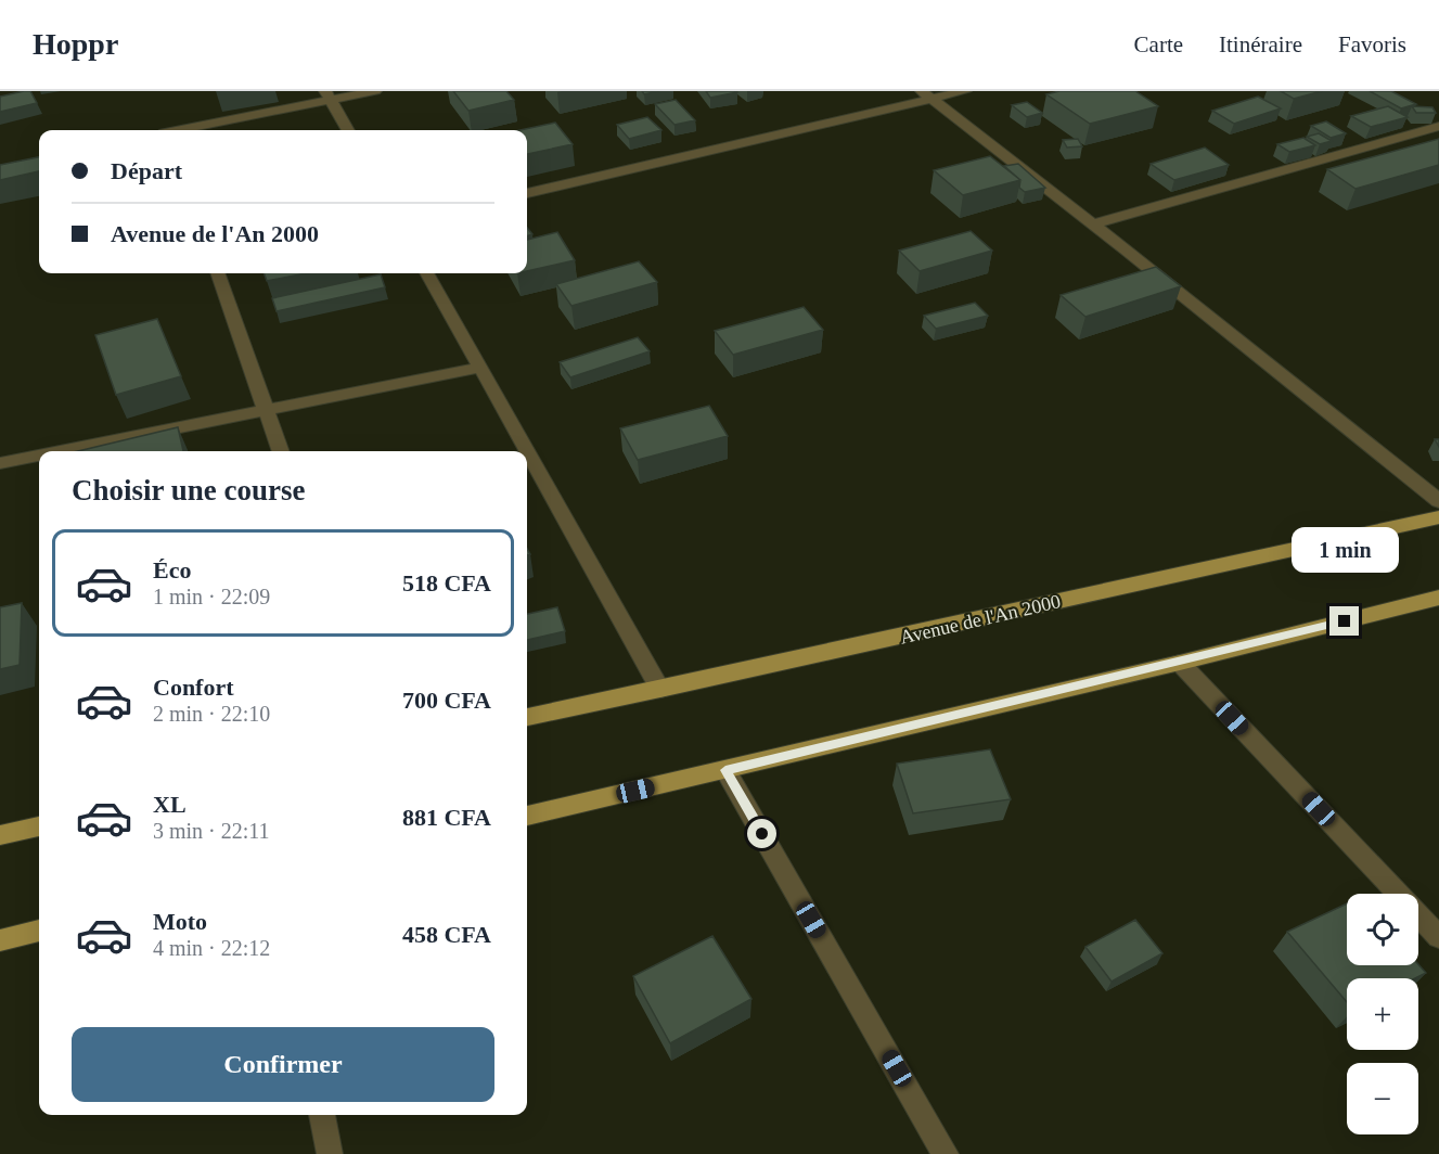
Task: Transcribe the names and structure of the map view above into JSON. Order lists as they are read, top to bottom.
{
  "streets": {
    "main road": ["Avenue de l'An 2000"]
  },
  "page": {
    "header": "Hoppr",
    "nav": ["Carte", "Itinéraire", "Favoris"],
    "banner": ["Départ", "Avenue de l'An 2000"],
    "heading": "Choisir une course",
    "bubble": "1 min",
    "list": [
      {
        "name": "Éco",
        "note": "1 min · 22:09",
        "value": "518 CFA"
      },
      {
        "name": "Confort",
        "note": "2 min · 22:10",
        "value": "700 CFA"
      },
      {
        "name": "XL",
        "note": "3 min · 22:11",
        "value": "881 CFA"
      },
      {
        "name": "Moto",
        "note": "4 min · 22:12",
        "value": "458 CFA"
      }
    ],
    "map_buttons": ["+", "−"],
    "buttons": "Confirmer"
  }
}
